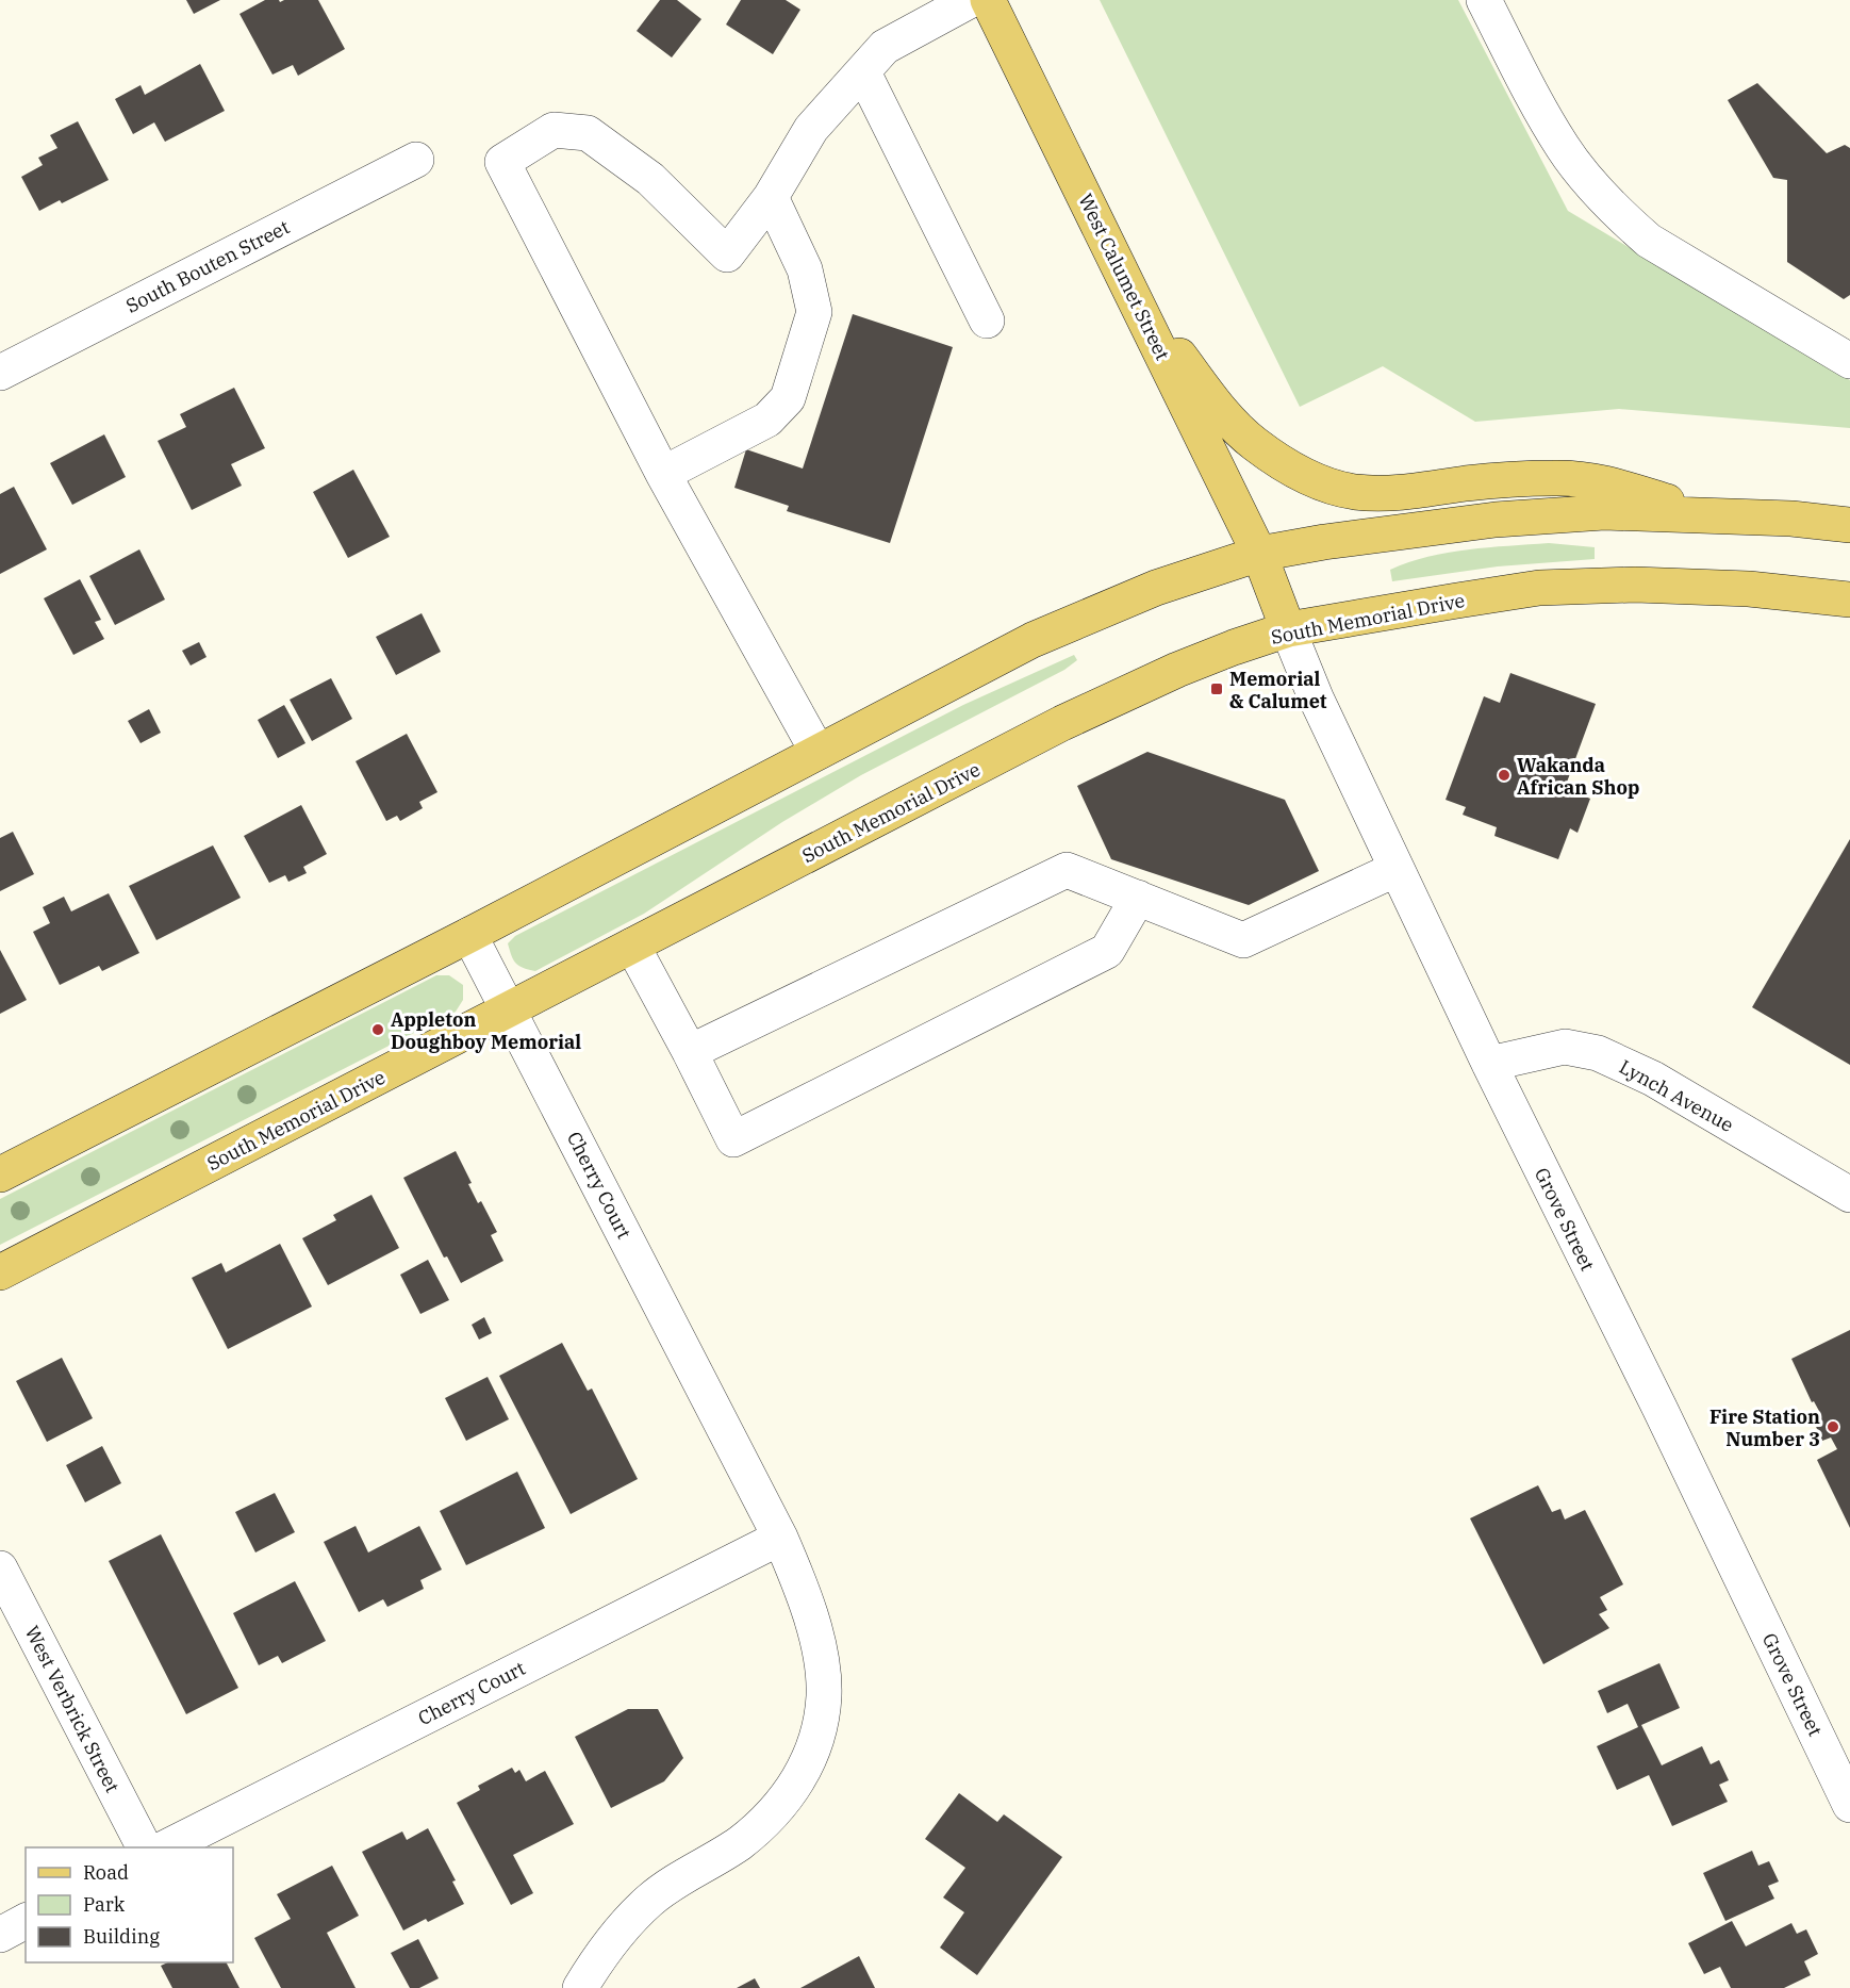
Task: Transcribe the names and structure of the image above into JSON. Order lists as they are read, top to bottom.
{
  "streets": {
    "main road": ["West Calumet Street", "South Memorial Drive"],
    "street": [
      "South Bouten Street",
      "Lynch Avenue",
      "Cherry Court",
      "Grove Street",
      "West Verbrick Street"
    ]
  },
  "crossings": [
    ["West Calumet Street", "South Memorial Drive"],
    ["West Calumet Street", "Grove Street"],
    ["South Memorial Drive", "Cherry Court"],
    ["South Memorial Drive", "Grove Street"],
    ["Lynch Avenue", "Grove Street"]
  ],
  "places": {
    "transit": ["Memorial & Calumet"],
    "other": ["Wakanda African Shop", "Appleton Doughboy Memorial", "Fire Station Number 3"]
  },
  "legend": ["Road", "Park", "Building"]
}
